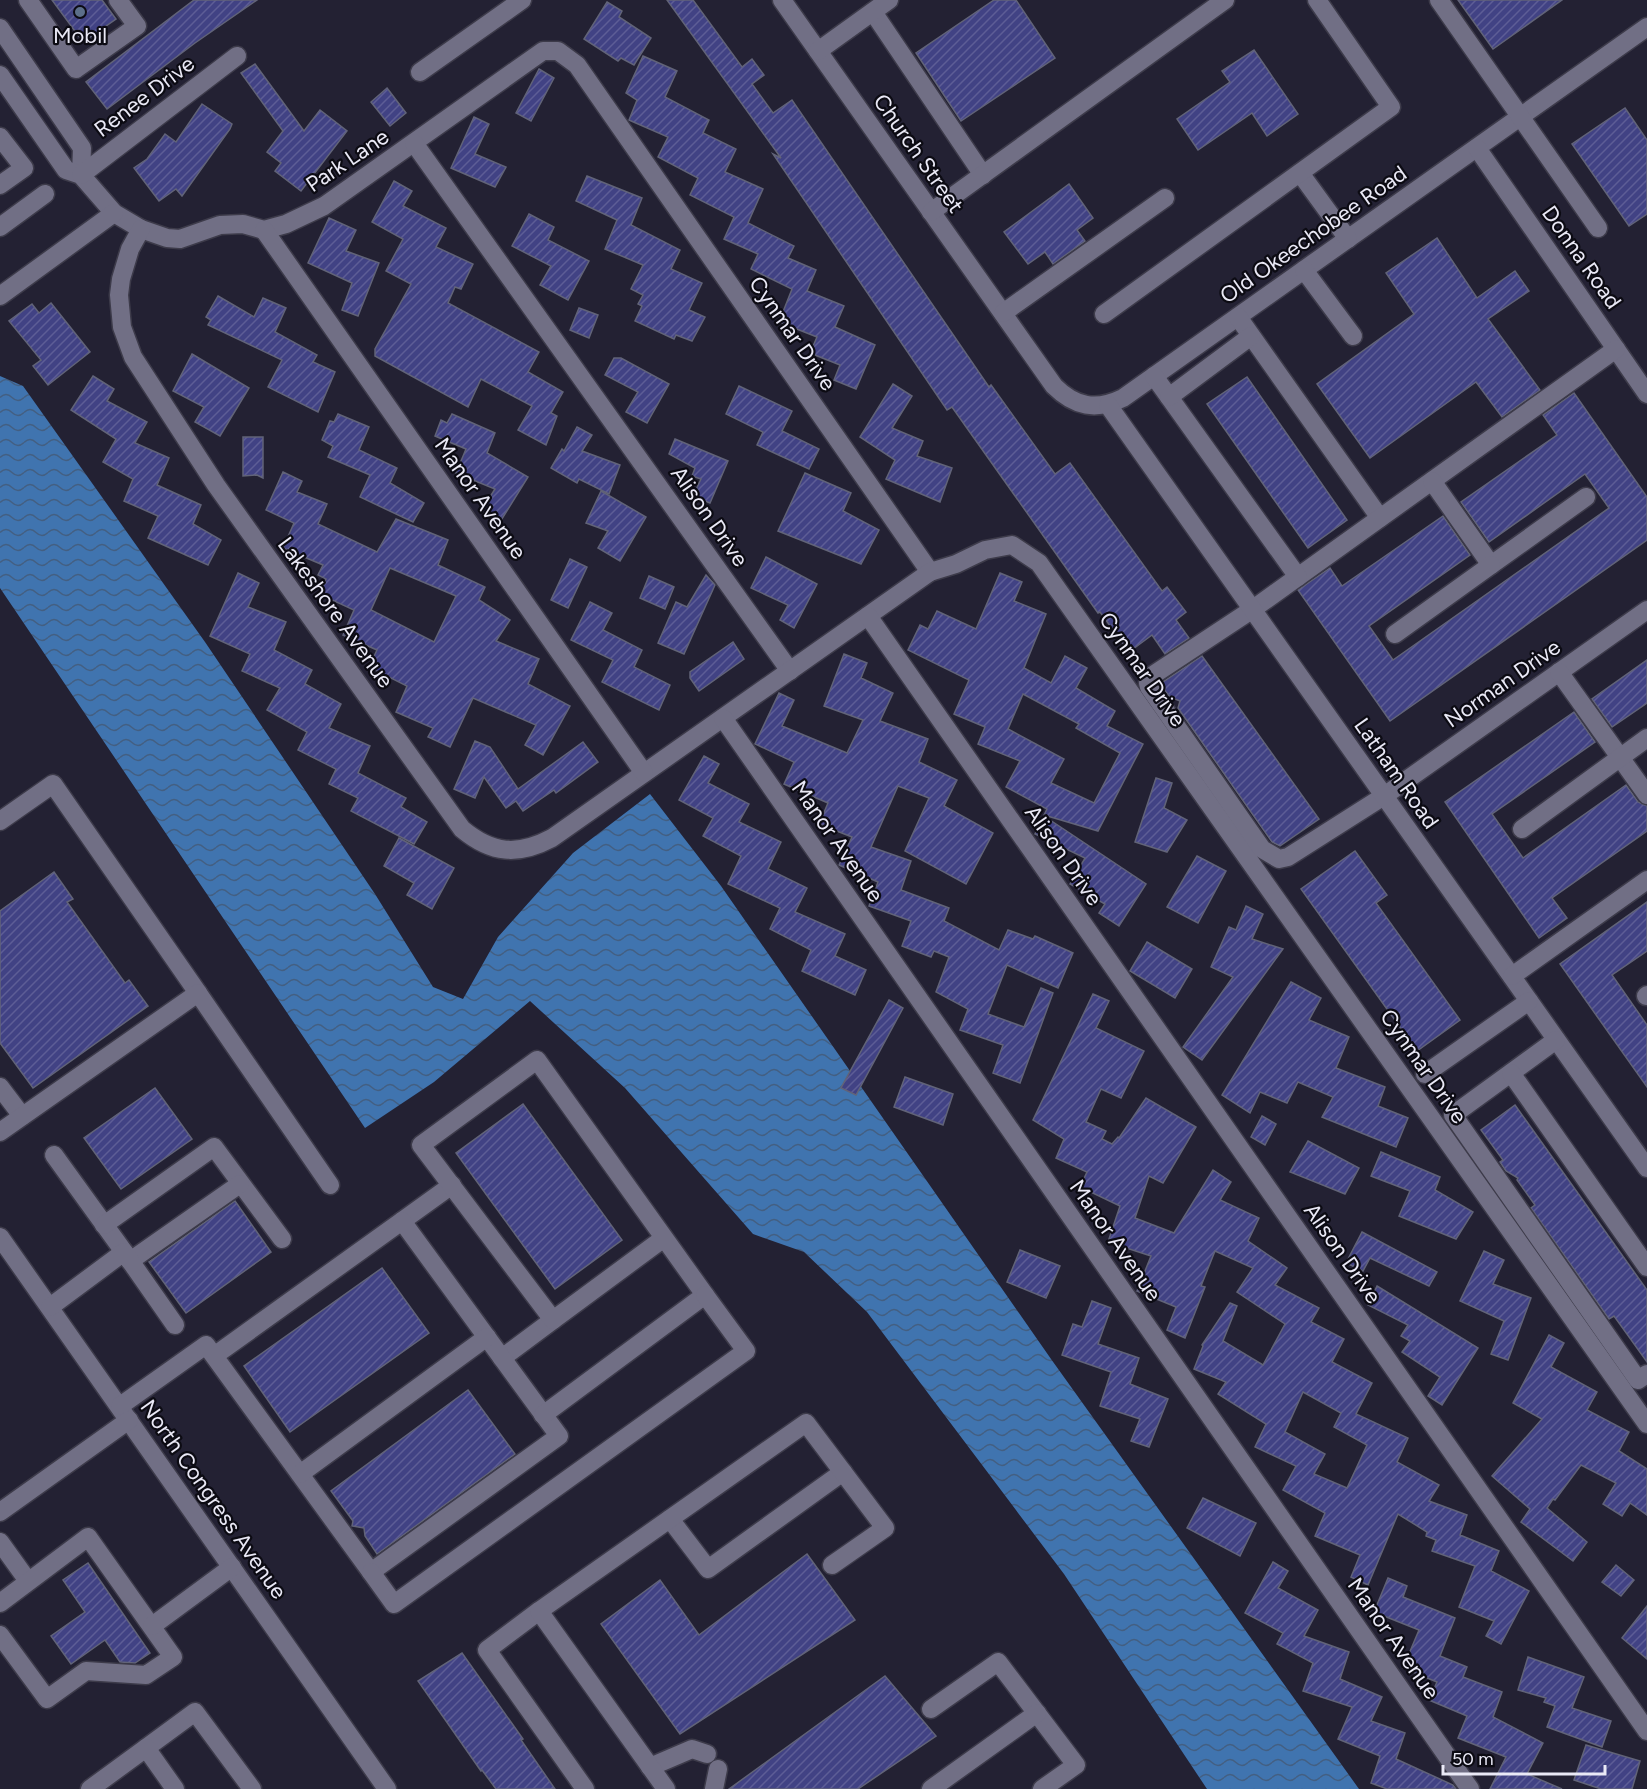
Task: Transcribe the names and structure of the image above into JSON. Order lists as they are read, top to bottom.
{
  "streets": {
    "street": [
      "Renee Drive",
      "Church Street",
      "Park Lane",
      "Old Okeechobee Road",
      "Donna Road",
      "Cynmar Drive",
      "Manor Avenue",
      "Alison Drive",
      "Lakeshore Avenue",
      "Norman Drive",
      "Latham Road",
      "North Congress Avenue"
    ]
  },
  "crossings": [
    ["Church Street", "Old Okeechobee Road"],
    ["Church Street", "Latham Road"],
    ["Park Lane", "Cynmar Drive"],
    ["Park Lane", "Manor Avenue"],
    ["Park Lane", "Alison Drive"],
    ["Park Lane", "Lakeshore Avenue"],
    ["Old Okeechobee Road", "Donna Road"],
    ["Old Okeechobee Road", "Latham Road"],
    ["Manor Avenue", "Lakeshore Avenue"],
    ["Norman Drive", "Latham Road"]
  ],
  "places": ["Mobil"],
  "scale_bar": "50 m"
}
